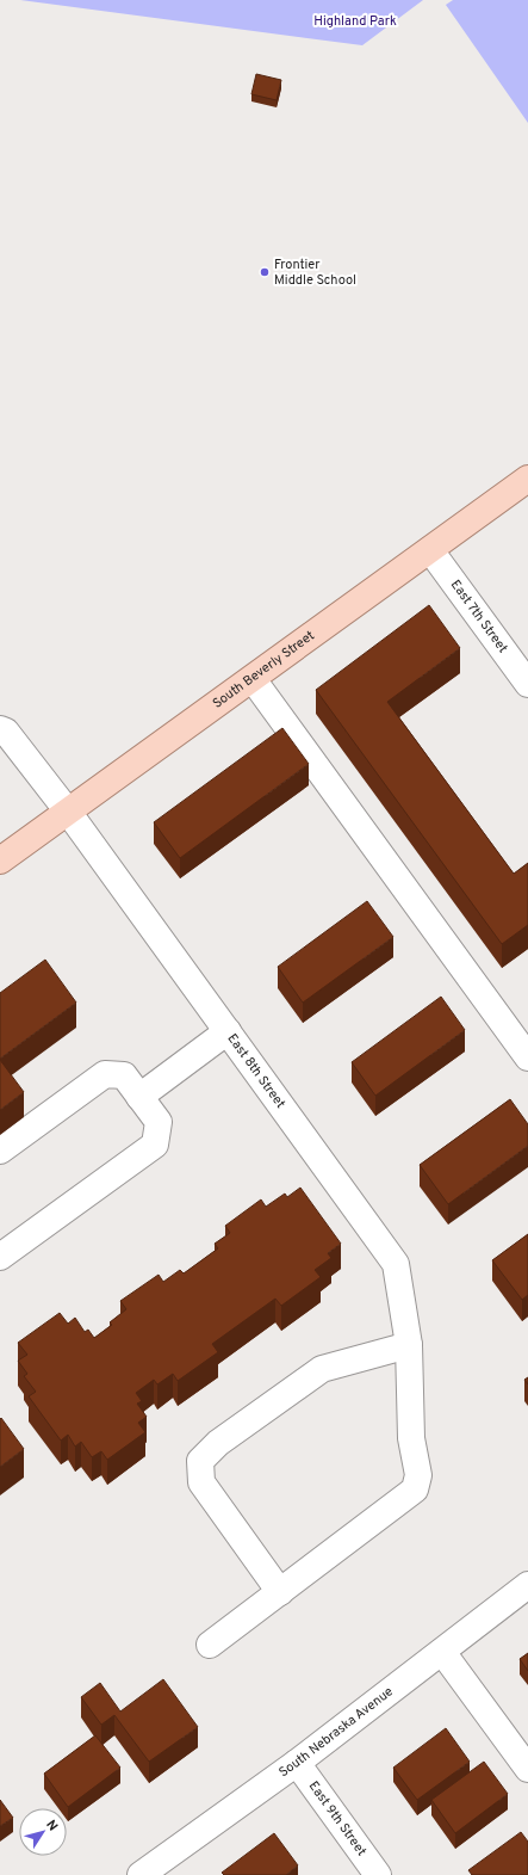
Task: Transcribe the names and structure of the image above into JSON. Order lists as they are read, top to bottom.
{
  "streets": {
    "main road": ["South Beverly Street"],
    "street": [
      "East 7th Street",
      "East 8th Street",
      "South Nebraska Avenue",
      "East 9th Street"
    ]
  },
  "crossings": [
    ["East 7th Street", "South Beverly Street"],
    ["South Beverly Street", "East 8th Street"],
    ["South Nebraska Avenue", "East 9th Street"]
  ],
  "parks": ["Highland Park"],
  "places": ["Frontier Middle School"],
  "north": "top right"
}
